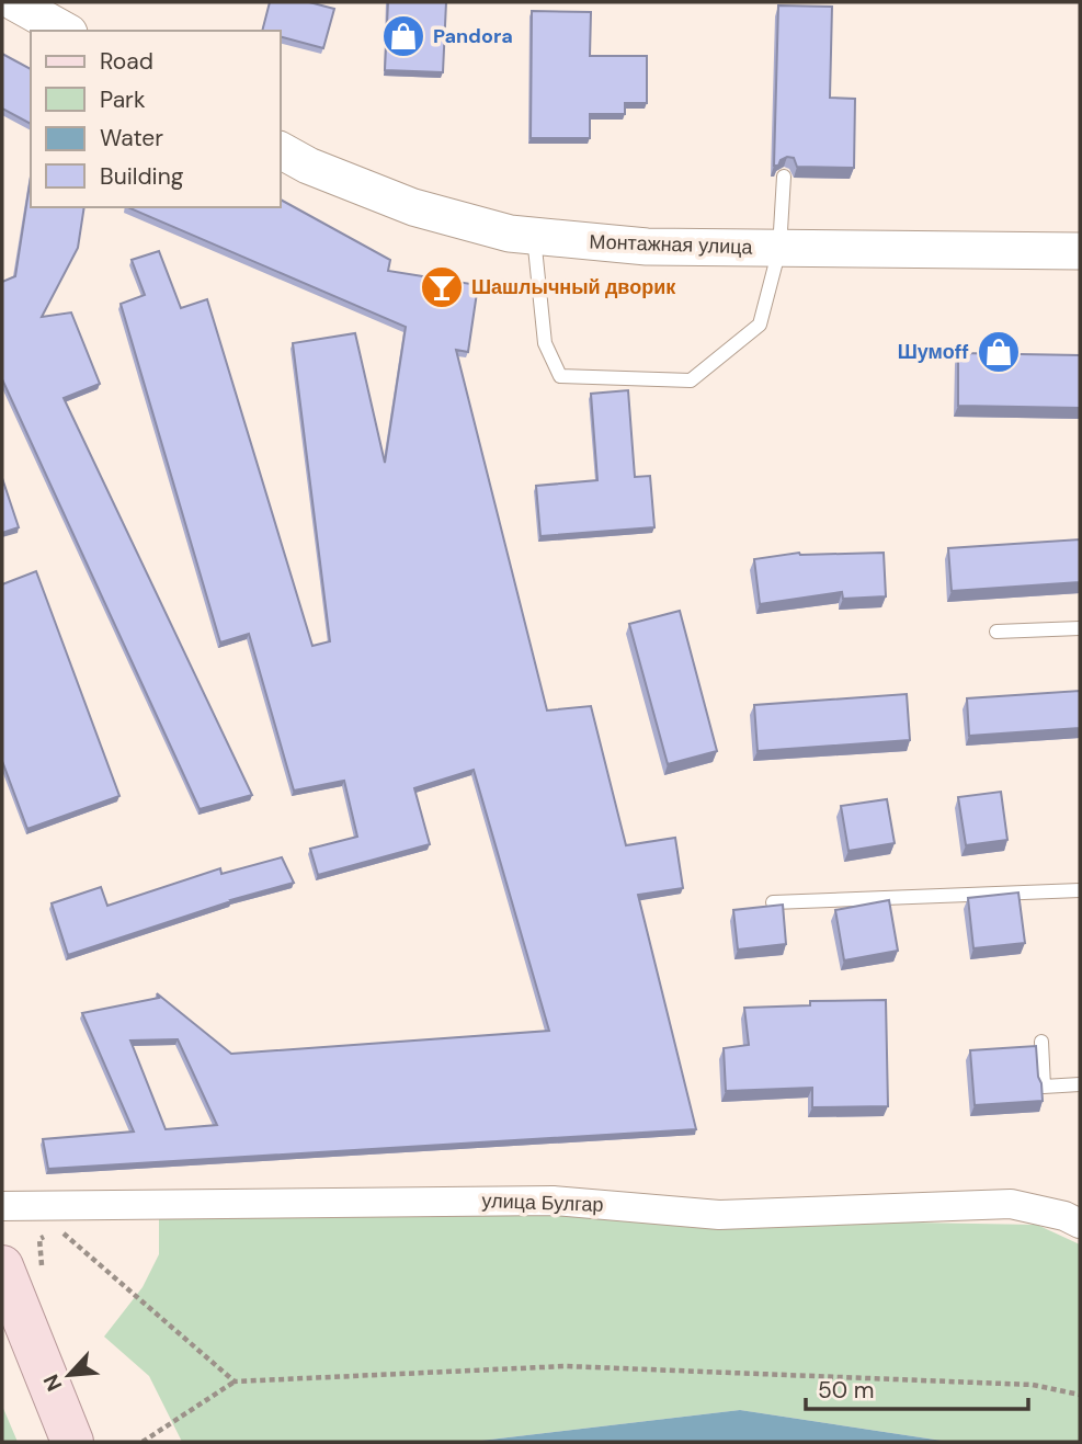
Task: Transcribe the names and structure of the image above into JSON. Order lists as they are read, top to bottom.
{
  "streets": {
    "street": ["Монтажная улица", "улица Булгар"]
  },
  "places": {
    "shop": ["Pandora", "Шумоff"],
    "bar": ["Шашлычный дворик"]
  },
  "legend": [
    "Road",
    "Park",
    "Water",
    "Building"
  ],
  "scale_bar": "50 m",
  "north": "bottom left"
}
